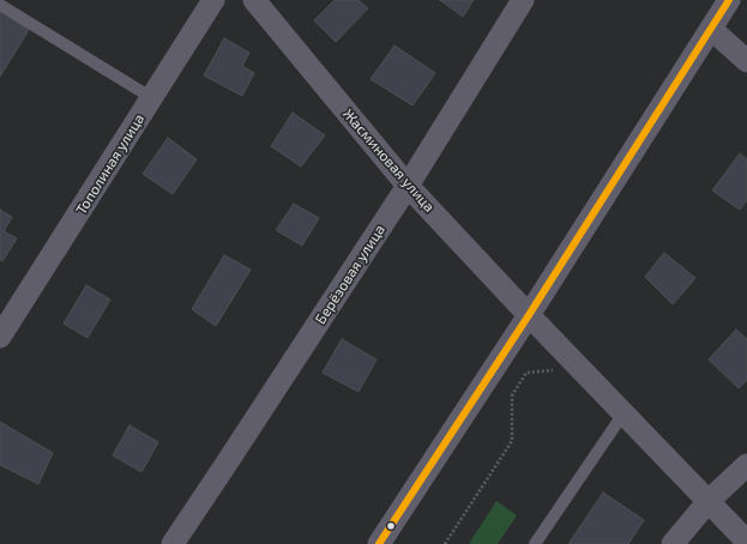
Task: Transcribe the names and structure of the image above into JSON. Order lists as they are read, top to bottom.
{
  "streets": {
    "street": ["Жасминовая улица", "Тополиная улица", "Берёзовая улица"]
  },
  "crossings": [
    ["Жасминовая улица", "Берёзовая улица"]
  ]
}
